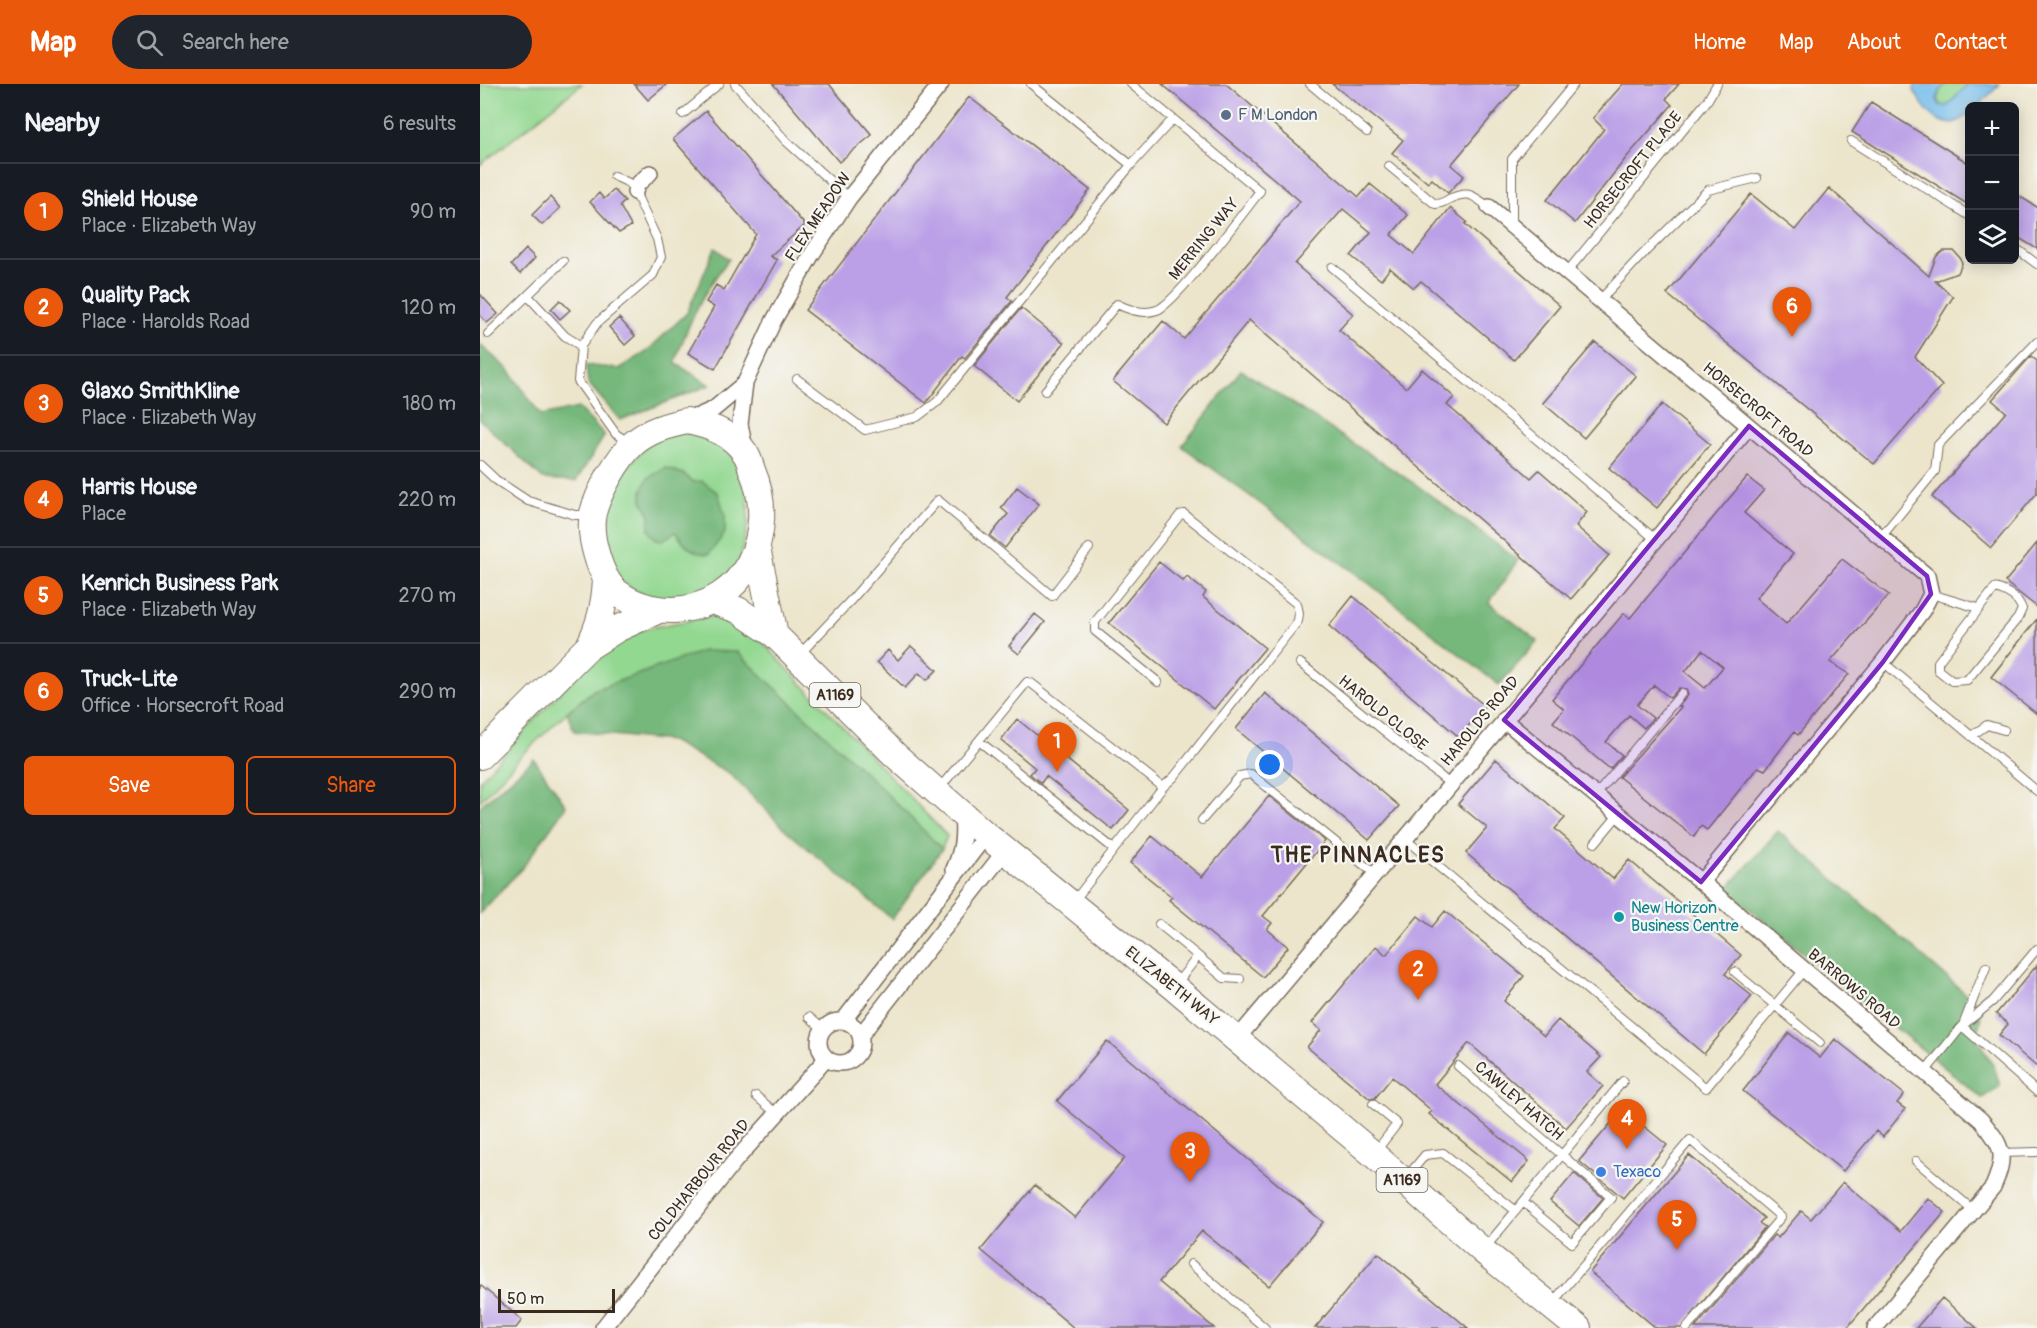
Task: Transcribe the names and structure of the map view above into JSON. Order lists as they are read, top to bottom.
{
  "streets": {
    "main road": ["A1169", "ELIZABETH WAY"],
    "street": [
      "FLEX MEADOW",
      "HORSECROFT ROAD",
      "HAROLDS ROAD",
      "BARROWS ROAD",
      "COLDHARBOUR ROAD"
    ],
    "lane": [
      "HORSECROFT PLACE",
      "MERRING WAY",
      "HAROLD CLOSE",
      "CAWLEY HATCH"
    ]
  },
  "crossings": [
    ["HORSECROFT PLACE", "HORSECROFT ROAD"],
    ["FLEX MEADOW", "ELIZABETH WAY"],
    ["HORSECROFT ROAD", "HAROLDS ROAD"],
    ["HAROLD CLOSE", "HAROLDS ROAD"],
    ["HAROLDS ROAD", "ELIZABETH WAY"],
    ["HAROLDS ROAD", "BARROWS ROAD"],
    ["ELIZABETH WAY", "CAWLEY HATCH"]
  ],
  "districts": ["THE PINNACLES"],
  "places": ["F M London", "New Horizon Business Centre", "Texaco"],
  "scale_bar": "50 m",
  "page": {
    "header": "Map",
    "search": "Search here",
    "nav": [
      "Home",
      "Map",
      "About",
      "Contact"
    ],
    "heading": ["Nearby", "6 results"],
    "map_buttons": ["+", "−"],
    "list": [
      {
        "mark": "1",
        "name": "Shield House",
        "note": "Place · Elizabeth Way",
        "value": "90 m"
      },
      {
        "mark": "2",
        "name": "Quality Pack",
        "note": "Place · Harolds Road",
        "value": "120 m"
      },
      {
        "mark": "3",
        "name": "Glaxo SmithKline",
        "note": "Place · Elizabeth Way",
        "value": "180 m"
      },
      {
        "mark": "4",
        "name": "Harris House",
        "note": "Place",
        "value": "220 m"
      },
      {
        "mark": "5",
        "name": "Kenrich Business Park",
        "note": "Place · Elizabeth Way",
        "value": "270 m"
      },
      {
        "mark": "6",
        "name": "Truck-Lite",
        "note": "Office · Horsecroft Road",
        "value": "290 m"
      }
    ],
    "pins": [
      "6",
      "1",
      "2",
      "4",
      "3",
      "5"
    ],
    "buttons": ["Save", "Share"],
    "scale": "50 m"
  }
}
